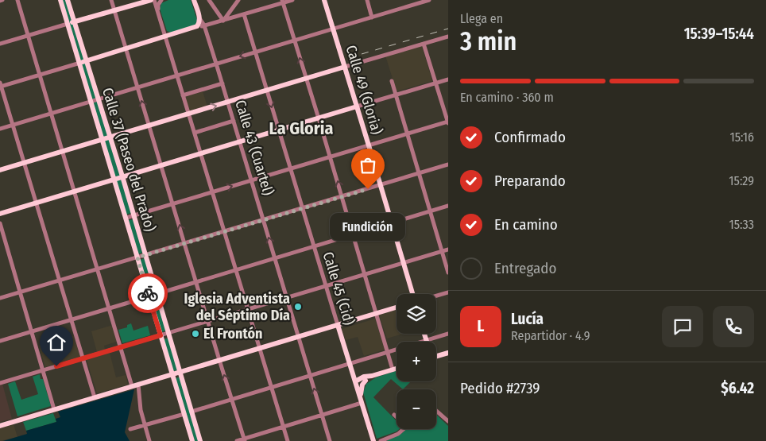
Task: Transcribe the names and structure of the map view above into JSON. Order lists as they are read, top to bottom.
{
  "streets": {
    "main road": [
      "Calle 49 (Gloria)",
      "Calle 43 (Cuartel)",
      "Calle 37 (Paseo del Prado)",
      "Calle 45 (Cid)"
    ]
  },
  "districts": ["La Gloria"],
  "places": ["Fundición", "Iglesia Adventista del Séptimo Día", "El Frontón"],
  "page": {
    "heading": ["3 min", "Llega en", "15:39–15:44"],
    "panel": [
      "Lucía",
      "Repartidor · 4.9",
      "Pedido #2739",
      "$6.42"
    ],
    "bar": "En camino · 360 m",
    "list": [
      ["Confirmado", "15:16"],
      ["Preparando", "15:29"],
      ["En camino", "15:33"],
      "Entregado"
    ],
    "bubble": "Fundición",
    "map_buttons": ["+", "−"],
    "round": "L"
  }
}
